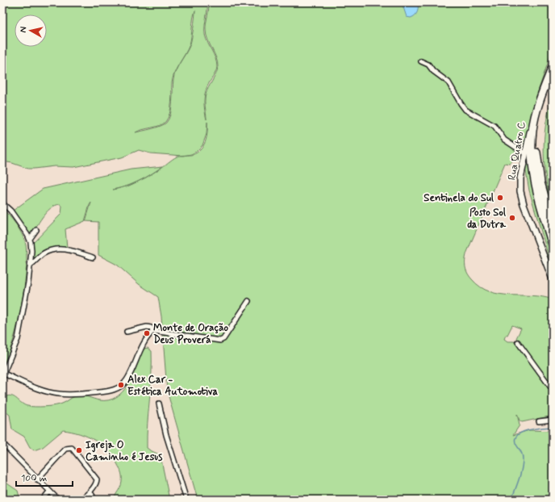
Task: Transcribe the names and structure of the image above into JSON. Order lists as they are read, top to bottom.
{
  "streets": {
    "street": ["Rua Quatro C"]
  },
  "places": [
    "Sentinela do Sul",
    "Posto Sol da Dutra",
    "Monte de Oração Deus Proverá",
    "Alex Car - Estética Automotiva",
    "Igreja O Caminho é Jesus"
  ],
  "scale_bar": "100 m",
  "north": "left"
}
